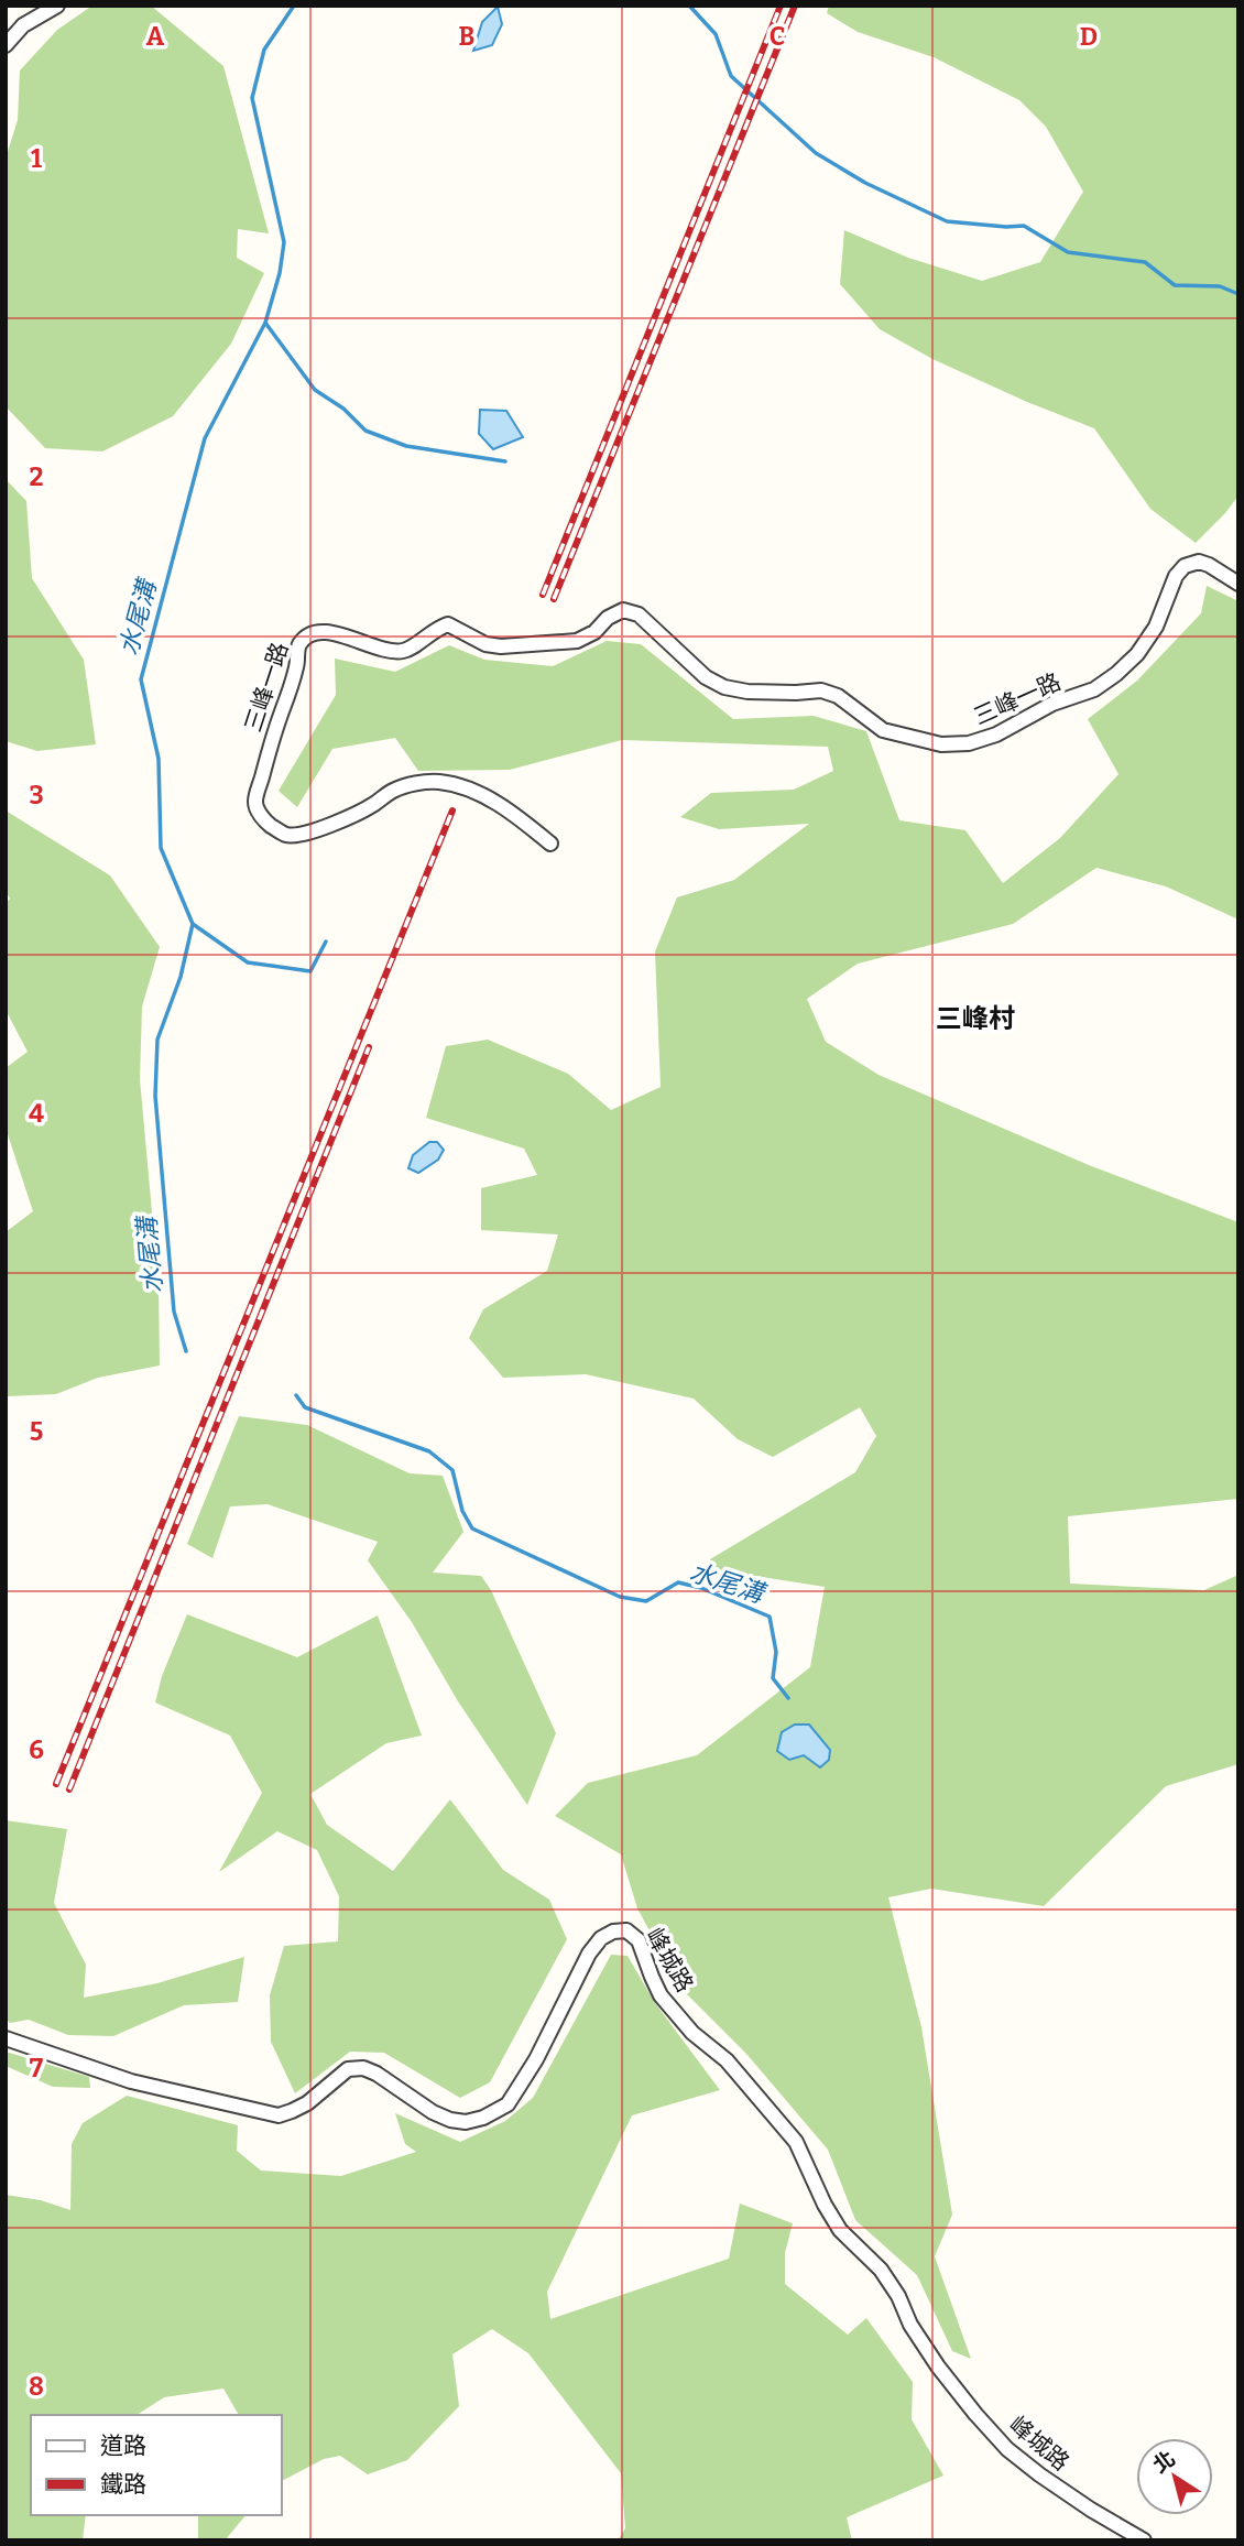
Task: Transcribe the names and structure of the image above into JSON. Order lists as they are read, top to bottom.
{
  "streets": {
    "street": ["三峰一路", "峰城路"]
  },
  "districts": ["三峰村"],
  "water": ["水尾溝"],
  "legend": ["道路", "鐵路"],
  "north": "top left",
  "grid": {
    "columns": [
      "A",
      "B",
      "C",
      "D"
    ],
    "rows": [
      "1",
      "2",
      "3",
      "4",
      "5",
      "6",
      "7",
      "8"
    ]
  }
}
